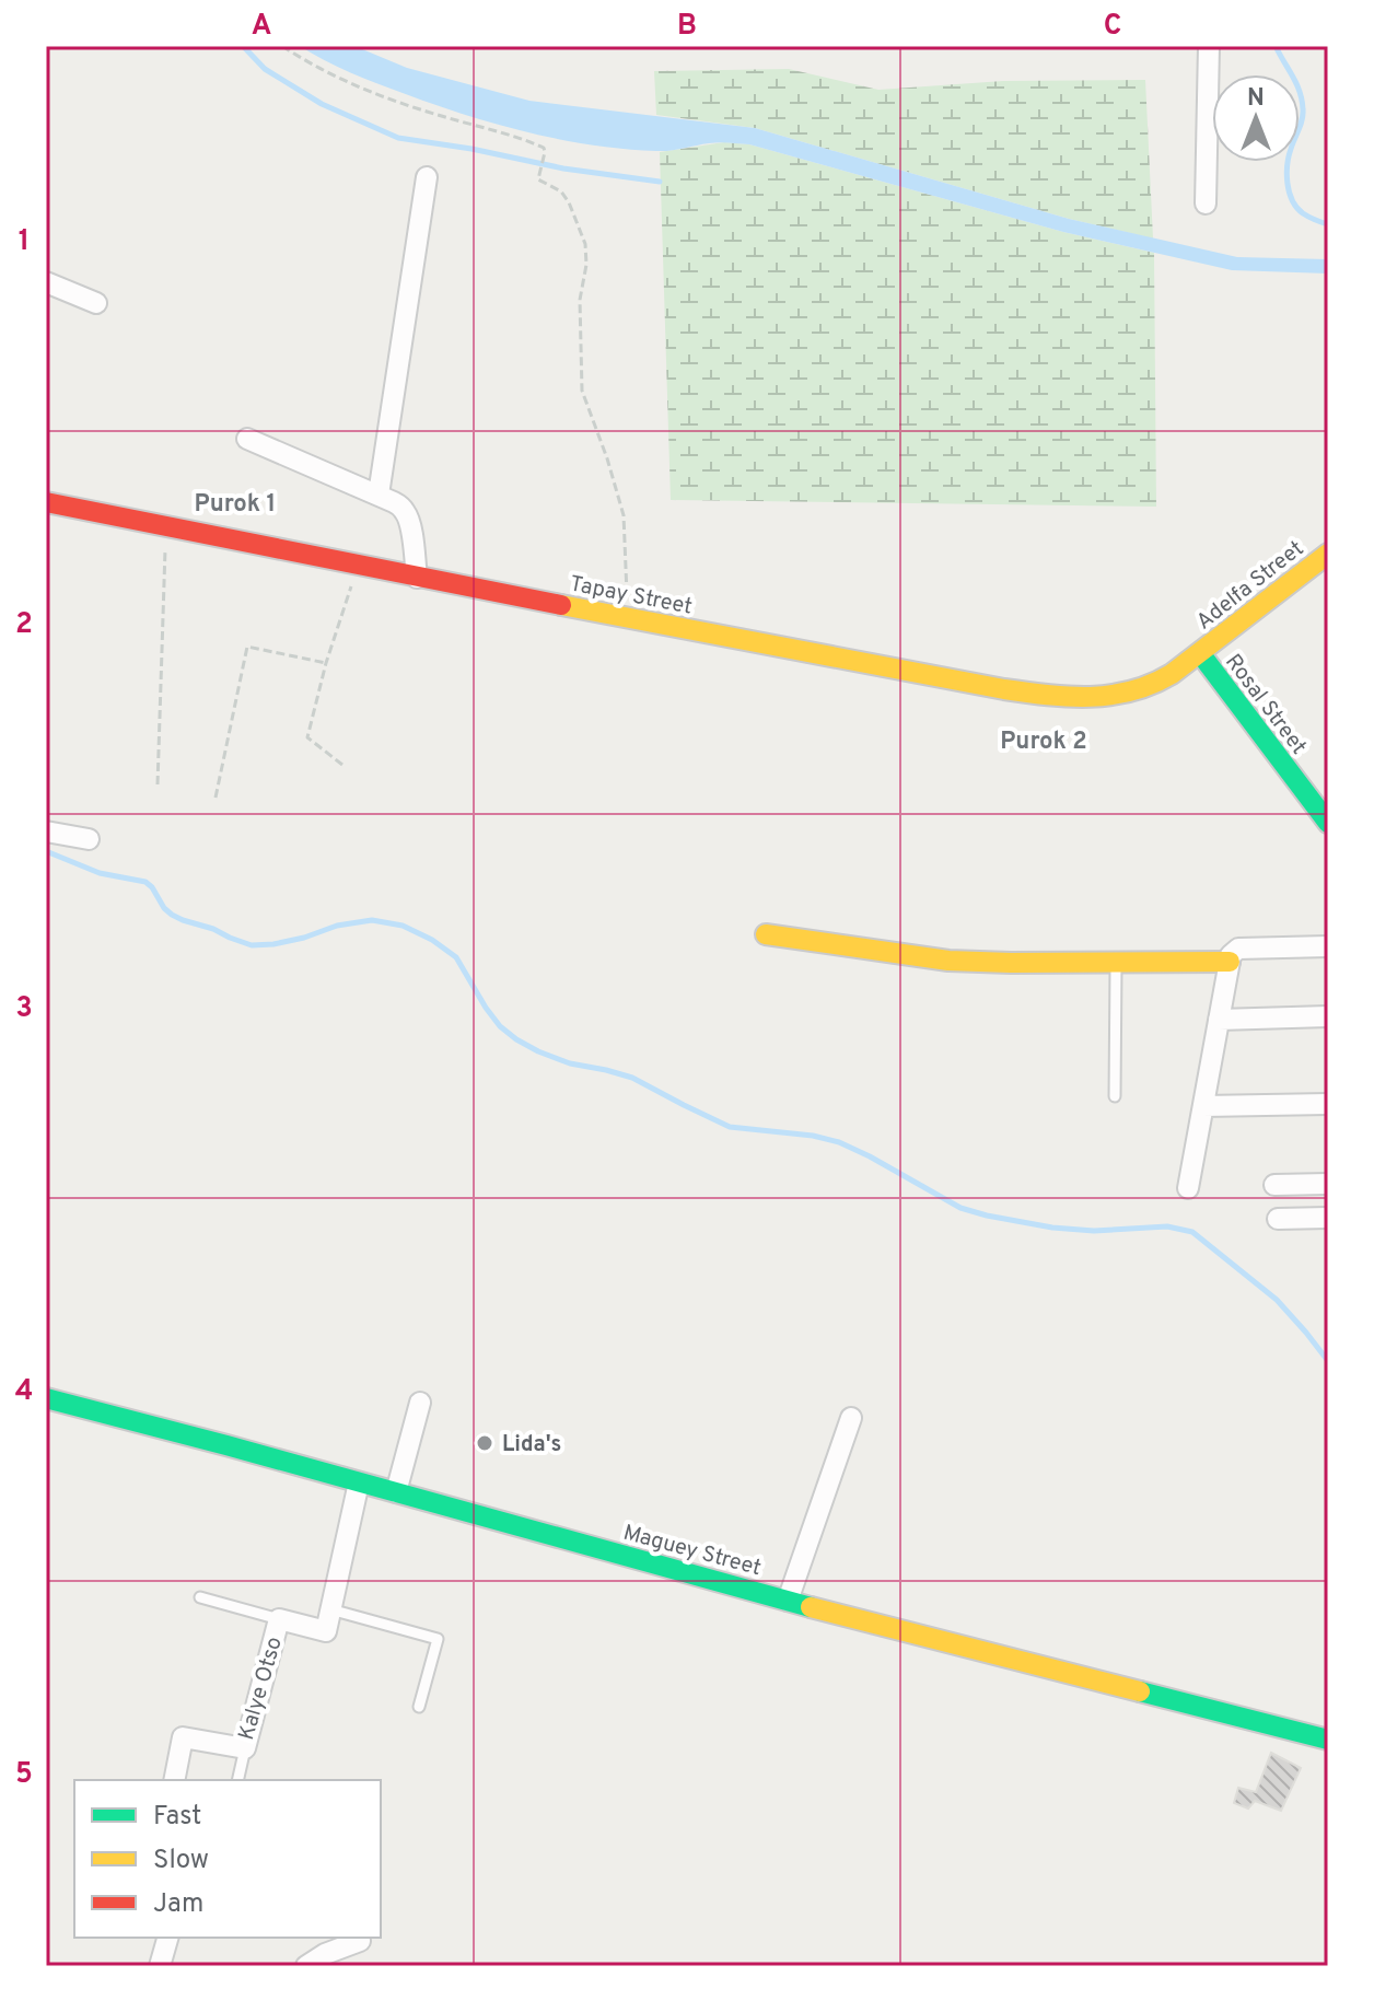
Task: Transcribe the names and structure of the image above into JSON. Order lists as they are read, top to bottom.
{
  "streets": {
    "street": [
      "Adelfa Street",
      "Tapay Street",
      "Rosal Street",
      "Maguey Street",
      "Kalye Otso"
    ]
  },
  "crossings": [
    ["Adelfa Street", "Tapay Street"],
    ["Adelfa Street", "Rosal Street"],
    ["Tapay Street", "Rosal Street"]
  ],
  "districts": ["Purok 1", "Purok 2"],
  "places": ["Lida's"],
  "legend": ["Fast", "Slow", "Jam"],
  "north": "top",
  "grid": {
    "columns": ["A", "B", "C"],
    "rows": [
      "1",
      "2",
      "3",
      "4",
      "5"
    ]
  }
}
